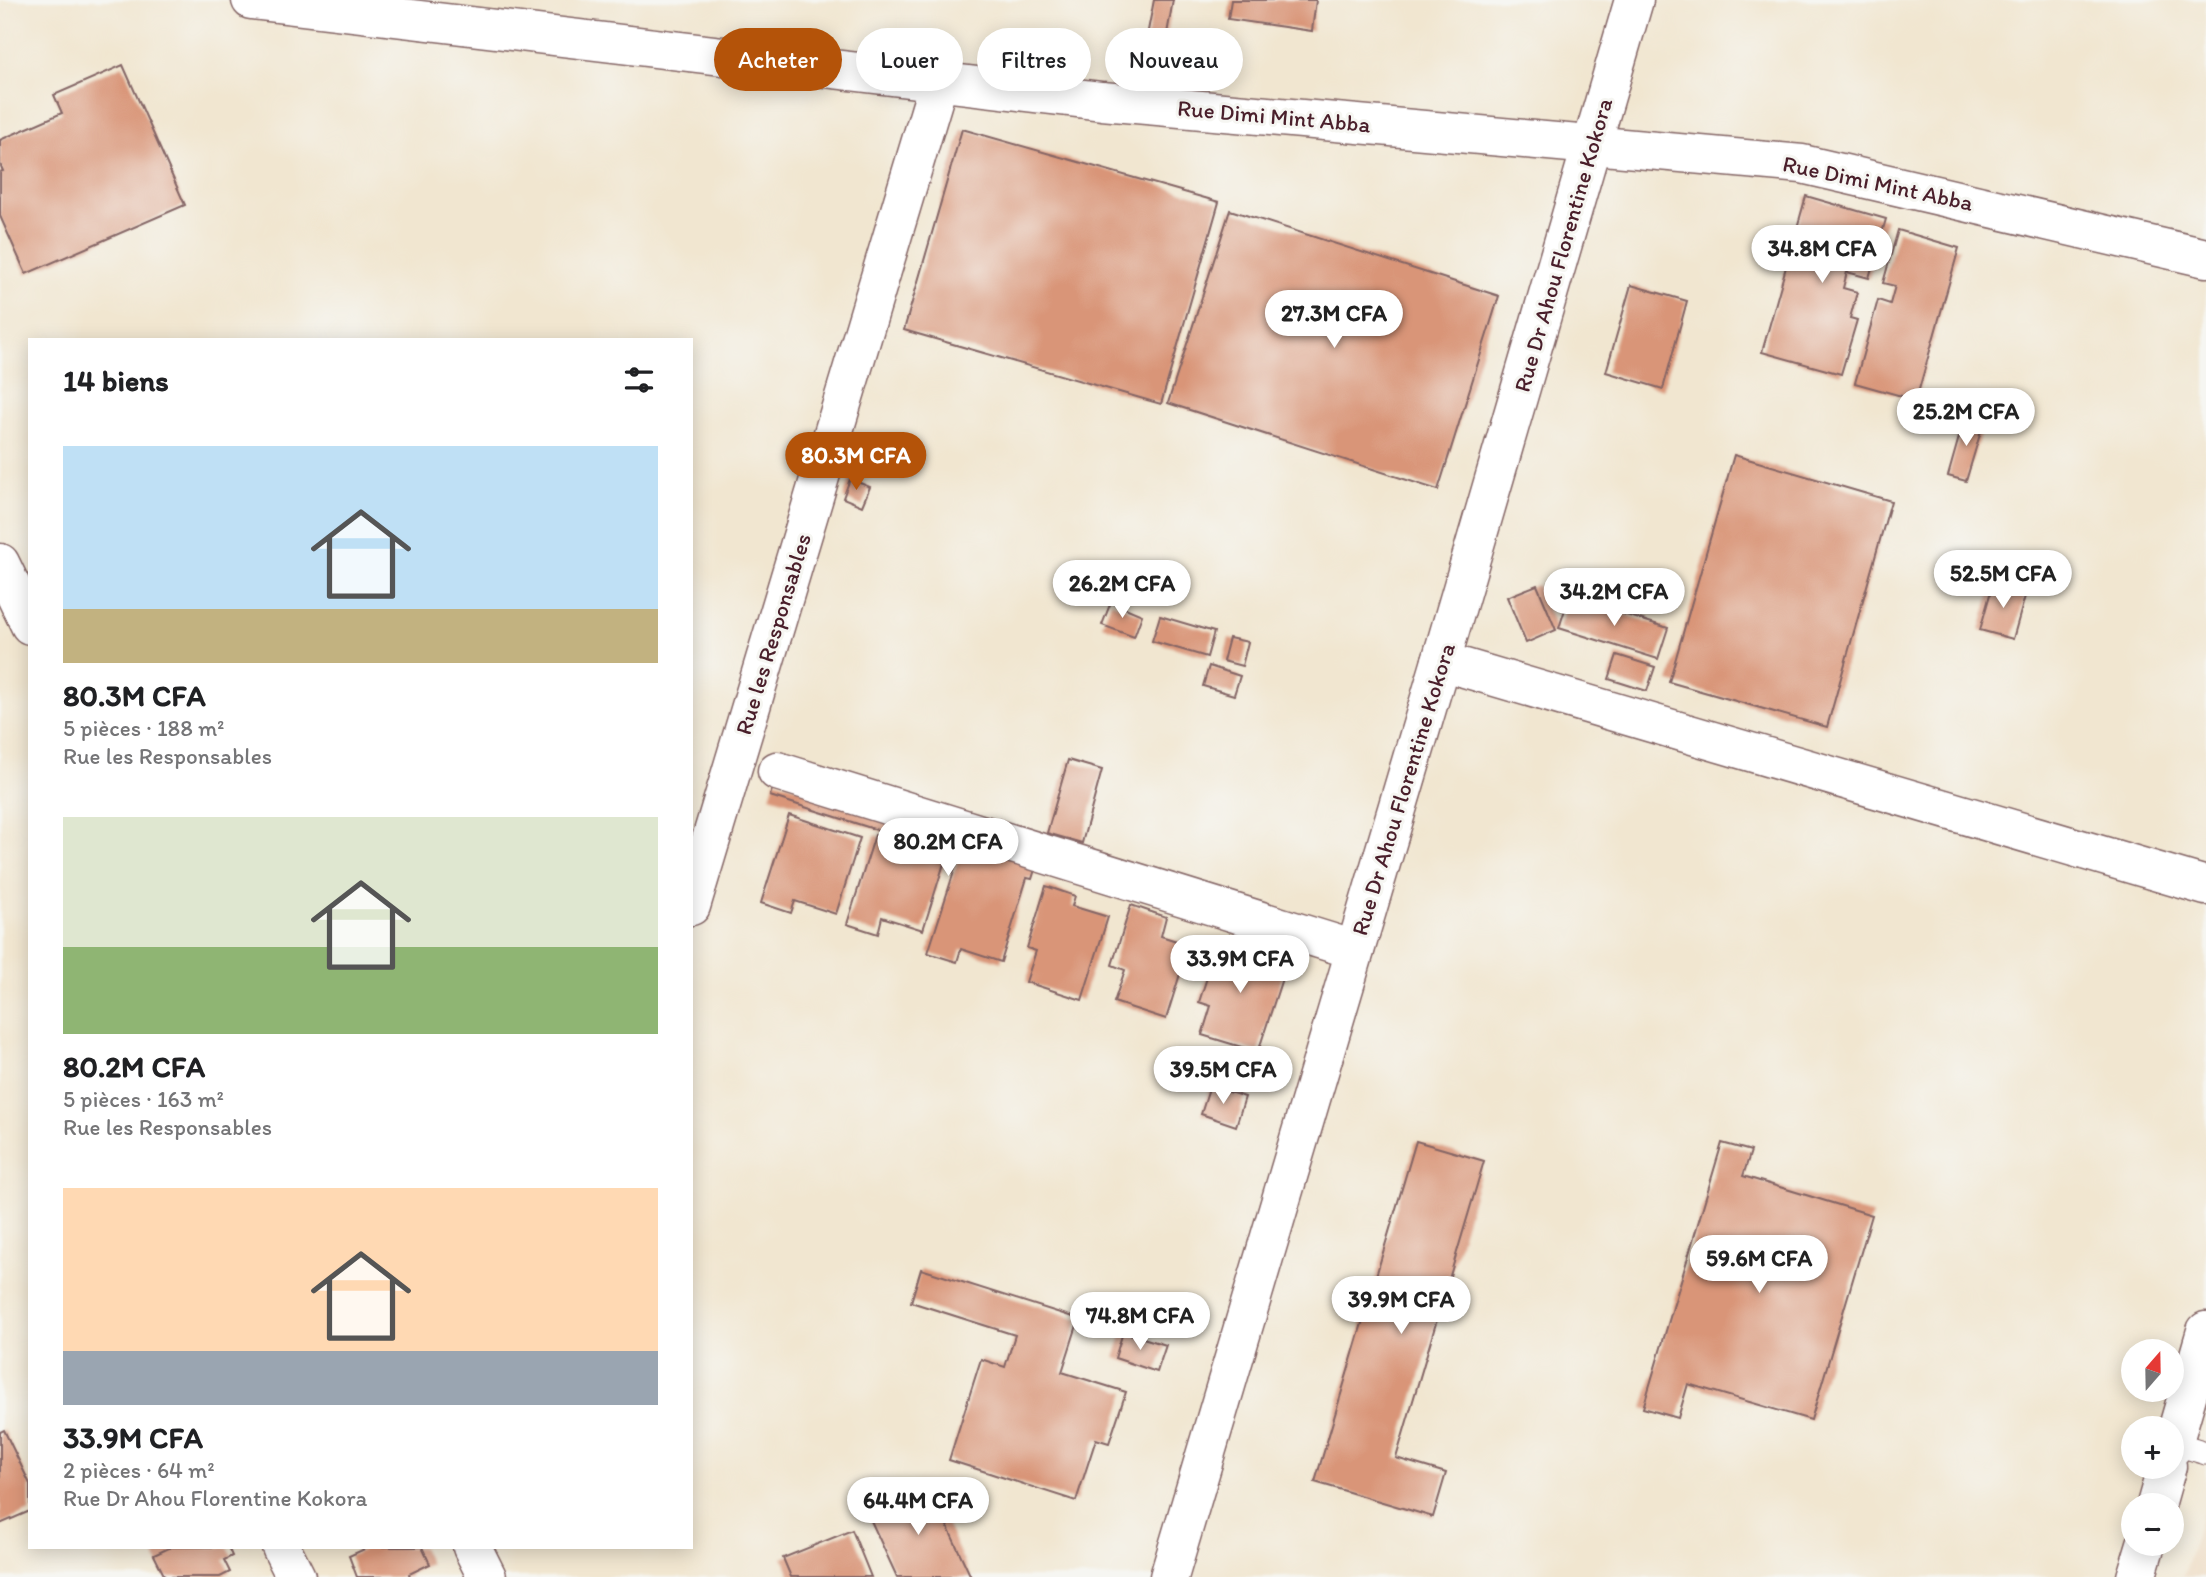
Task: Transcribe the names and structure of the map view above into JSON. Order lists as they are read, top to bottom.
{
  "streets": {
    "street": ["Rue Dimi Mint Abba", "Rue Dr Ahou Florentine Kokora", "Rue les Responsables"]
  },
  "crossings": [
    ["Rue Dimi Mint Abba", "Rue Dr Ahou Florentine Kokora"]
  ],
  "north": "top",
  "page": {
    "chip": [
      "Acheter",
      "Louer",
      "Filtres",
      "Nouveau"
    ],
    "price": [
      "34.8M CFA",
      "27.3M CFA",
      "25.2M CFA",
      "80.3M CFA",
      "52.5M CFA",
      "26.2M CFA",
      "34.2M CFA",
      "80.2M CFA",
      "33.9M CFA",
      "39.5M CFA",
      "59.6M CFA",
      "39.9M CFA",
      "74.8M CFA",
      "64.4M CFA"
    ],
    "heading": "14 biens",
    "list": [
      {
        "name": "80.3M CFA",
        "note": "5 pièces · 188 m² · Rue les Responsables"
      },
      {
        "name": "80.2M CFA",
        "note": "5 pièces · 163 m² · Rue les Responsables"
      },
      {
        "name": "33.9M CFA",
        "note": "2 pièces · 64 m² · Rue Dr Ahou Florentine Kokora"
      }
    ],
    "map_buttons": ["+", "−"]
  }
}
